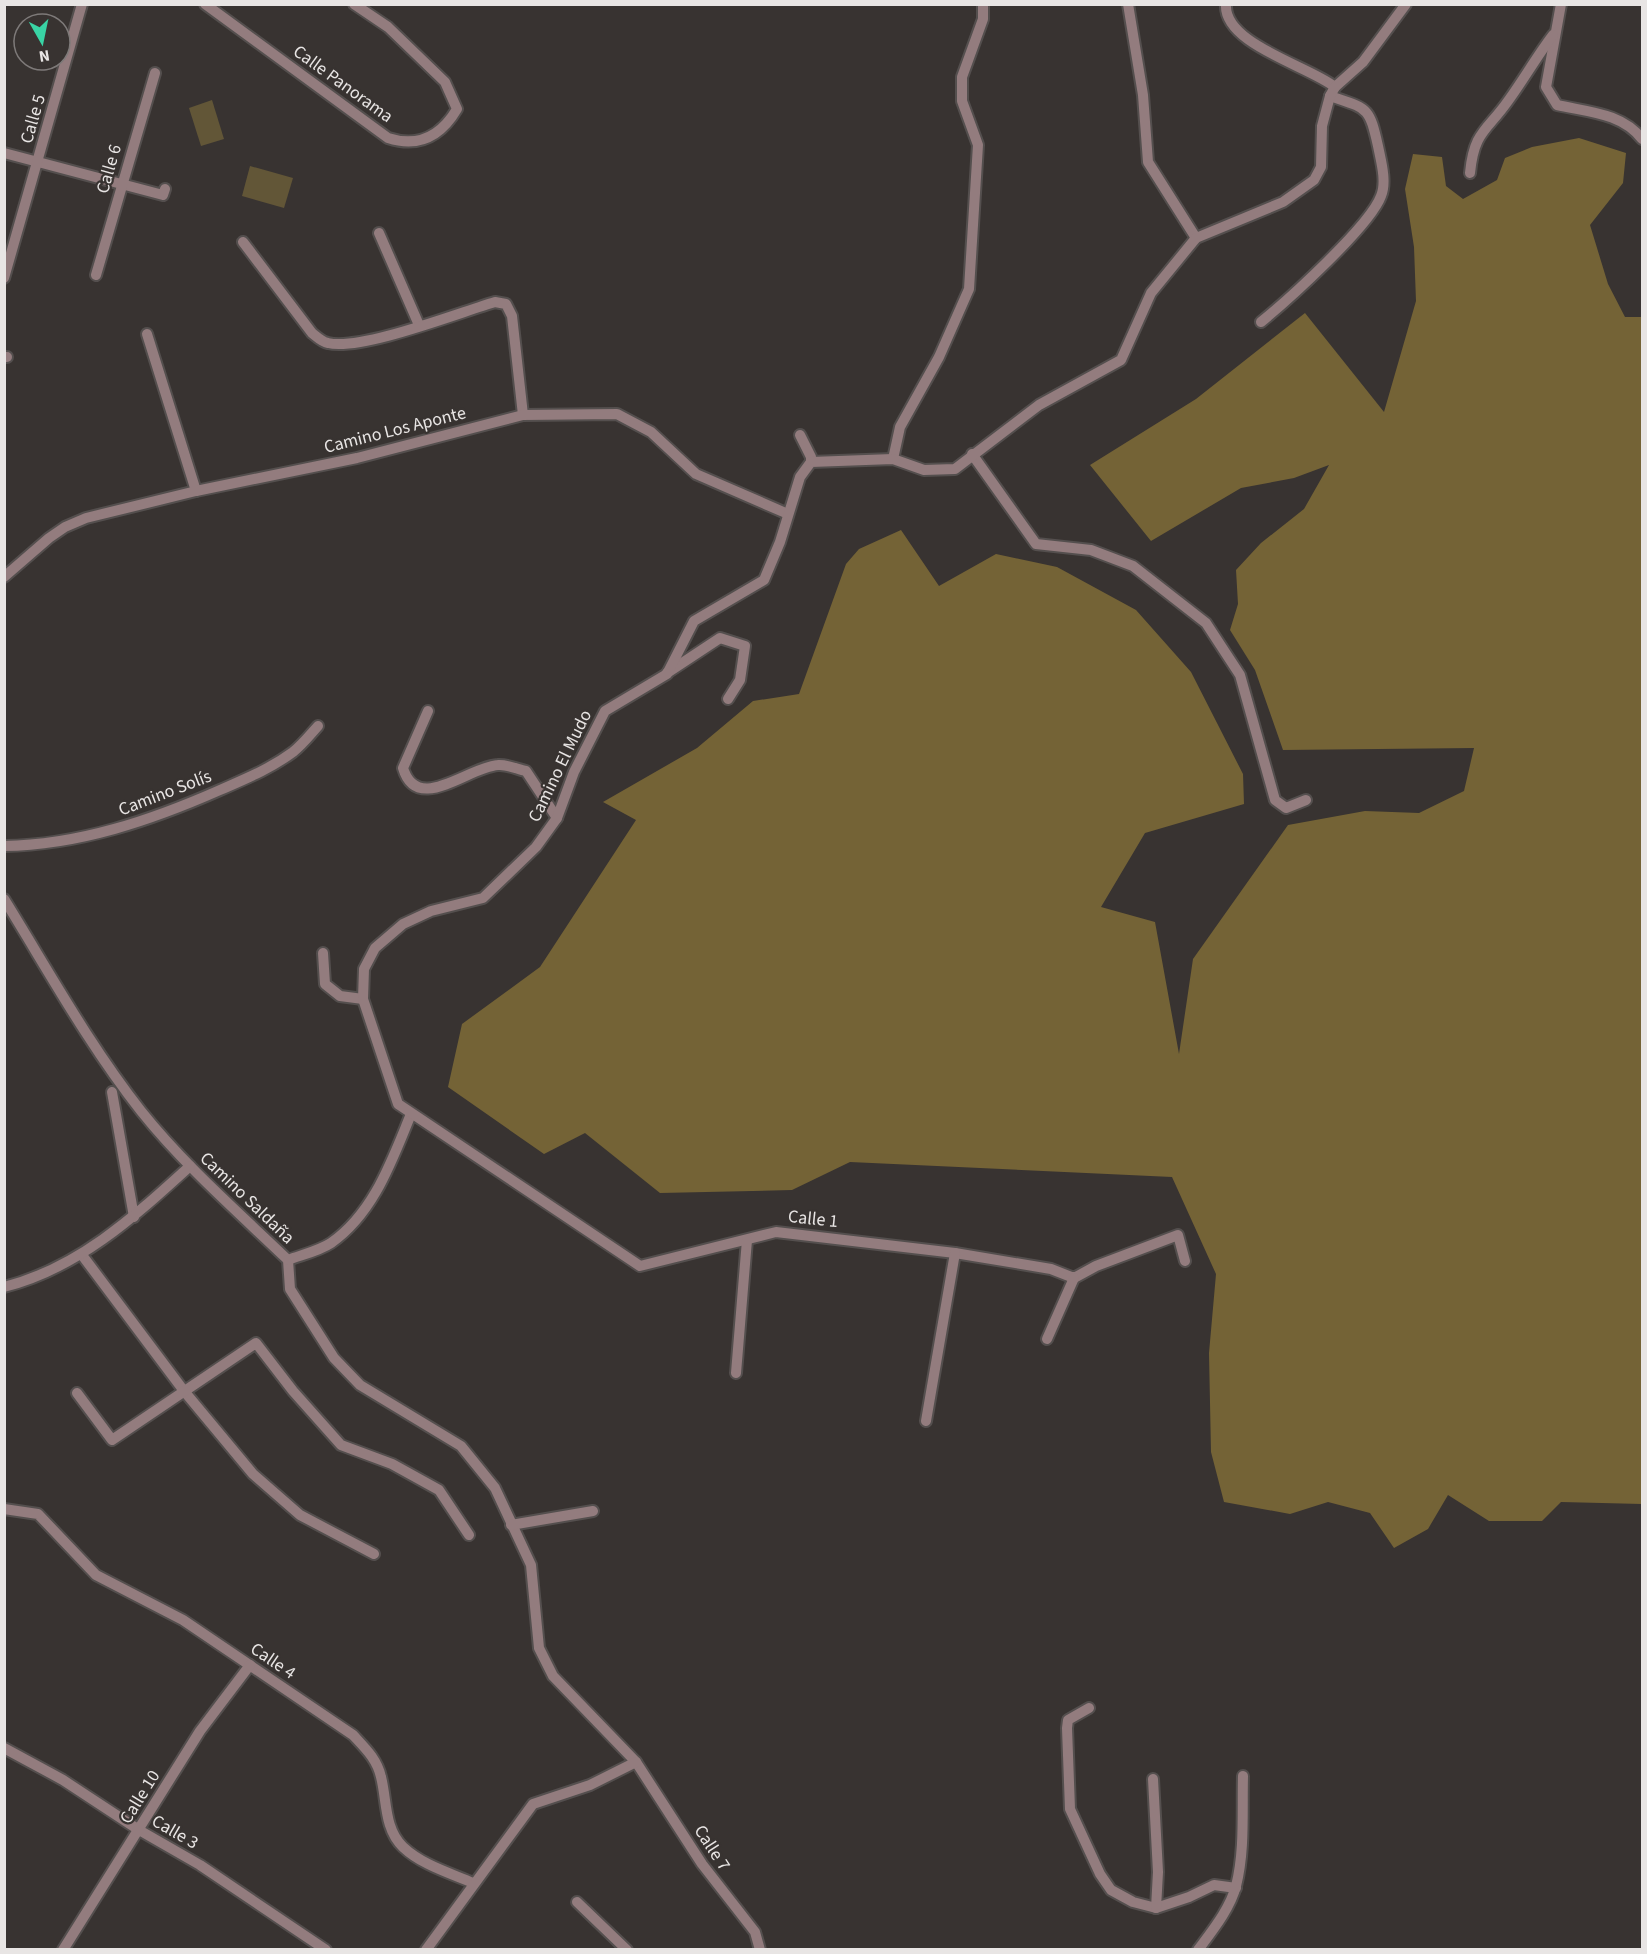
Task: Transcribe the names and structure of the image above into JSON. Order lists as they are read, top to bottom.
{
  "streets": {
    "street": [
      "Calle Panorama",
      "Calle 5",
      "Calle 6",
      "Camino Los Aponte",
      "Camino El Mudo",
      "Camino Solís",
      "Camino Saldaña",
      "Calle 1",
      "Calle 4",
      "Calle 10",
      "Calle 3",
      "Calle 7"
    ]
  },
  "crossings": [
    ["Camino El Mudo", "Calle 1"],
    ["Camino Saldaña", "Calle 7"],
    ["Calle 4", "Calle 10"],
    ["Calle 10", "Calle 3"]
  ],
  "north": "bottom"
}
